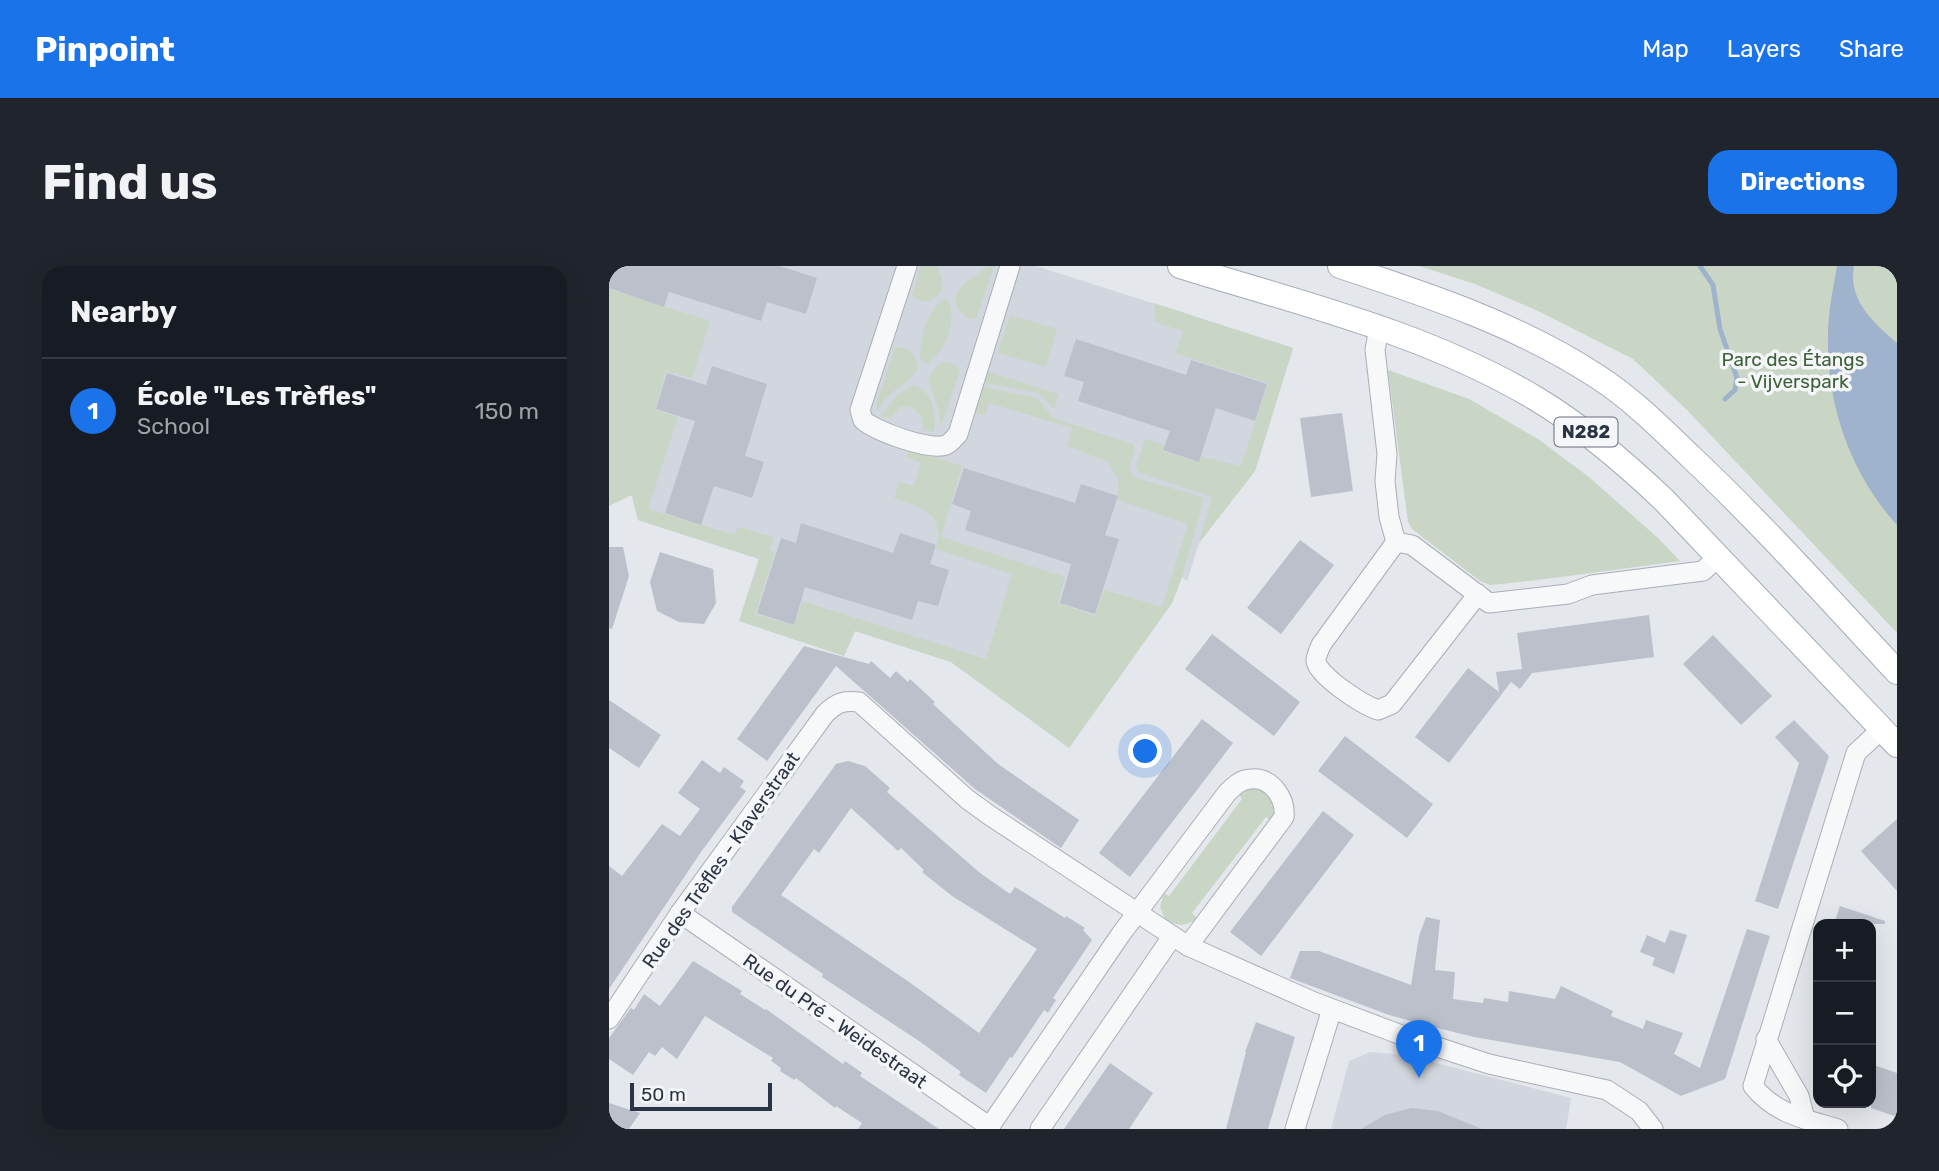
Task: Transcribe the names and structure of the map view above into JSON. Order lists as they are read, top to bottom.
{
  "streets": {
    "main road": ["N282"],
    "street": ["Rue des Trèfles - Klaverstraat", "Rue du Pré - Weidestraat"]
  },
  "crossings": [
    ["Rue des Trèfles - Klaverstraat", "Rue du Pré - Weidestraat"]
  ],
  "parks": ["Parc des Étangs - Vijverspark"],
  "scale_bar": "50 m",
  "page": {
    "header": "Pinpoint",
    "nav": ["Map", "Layers", "Share"],
    "buttons": "Directions",
    "title": "Find us",
    "heading": "Nearby",
    "list": [
      {
        "mark": "1",
        "name": "École \"Les Trèfles\"",
        "note": "School",
        "value": "150 m"
      }
    ],
    "map_buttons": ["+", "−"],
    "pins": "1",
    "scale": "50 m"
  }
}
